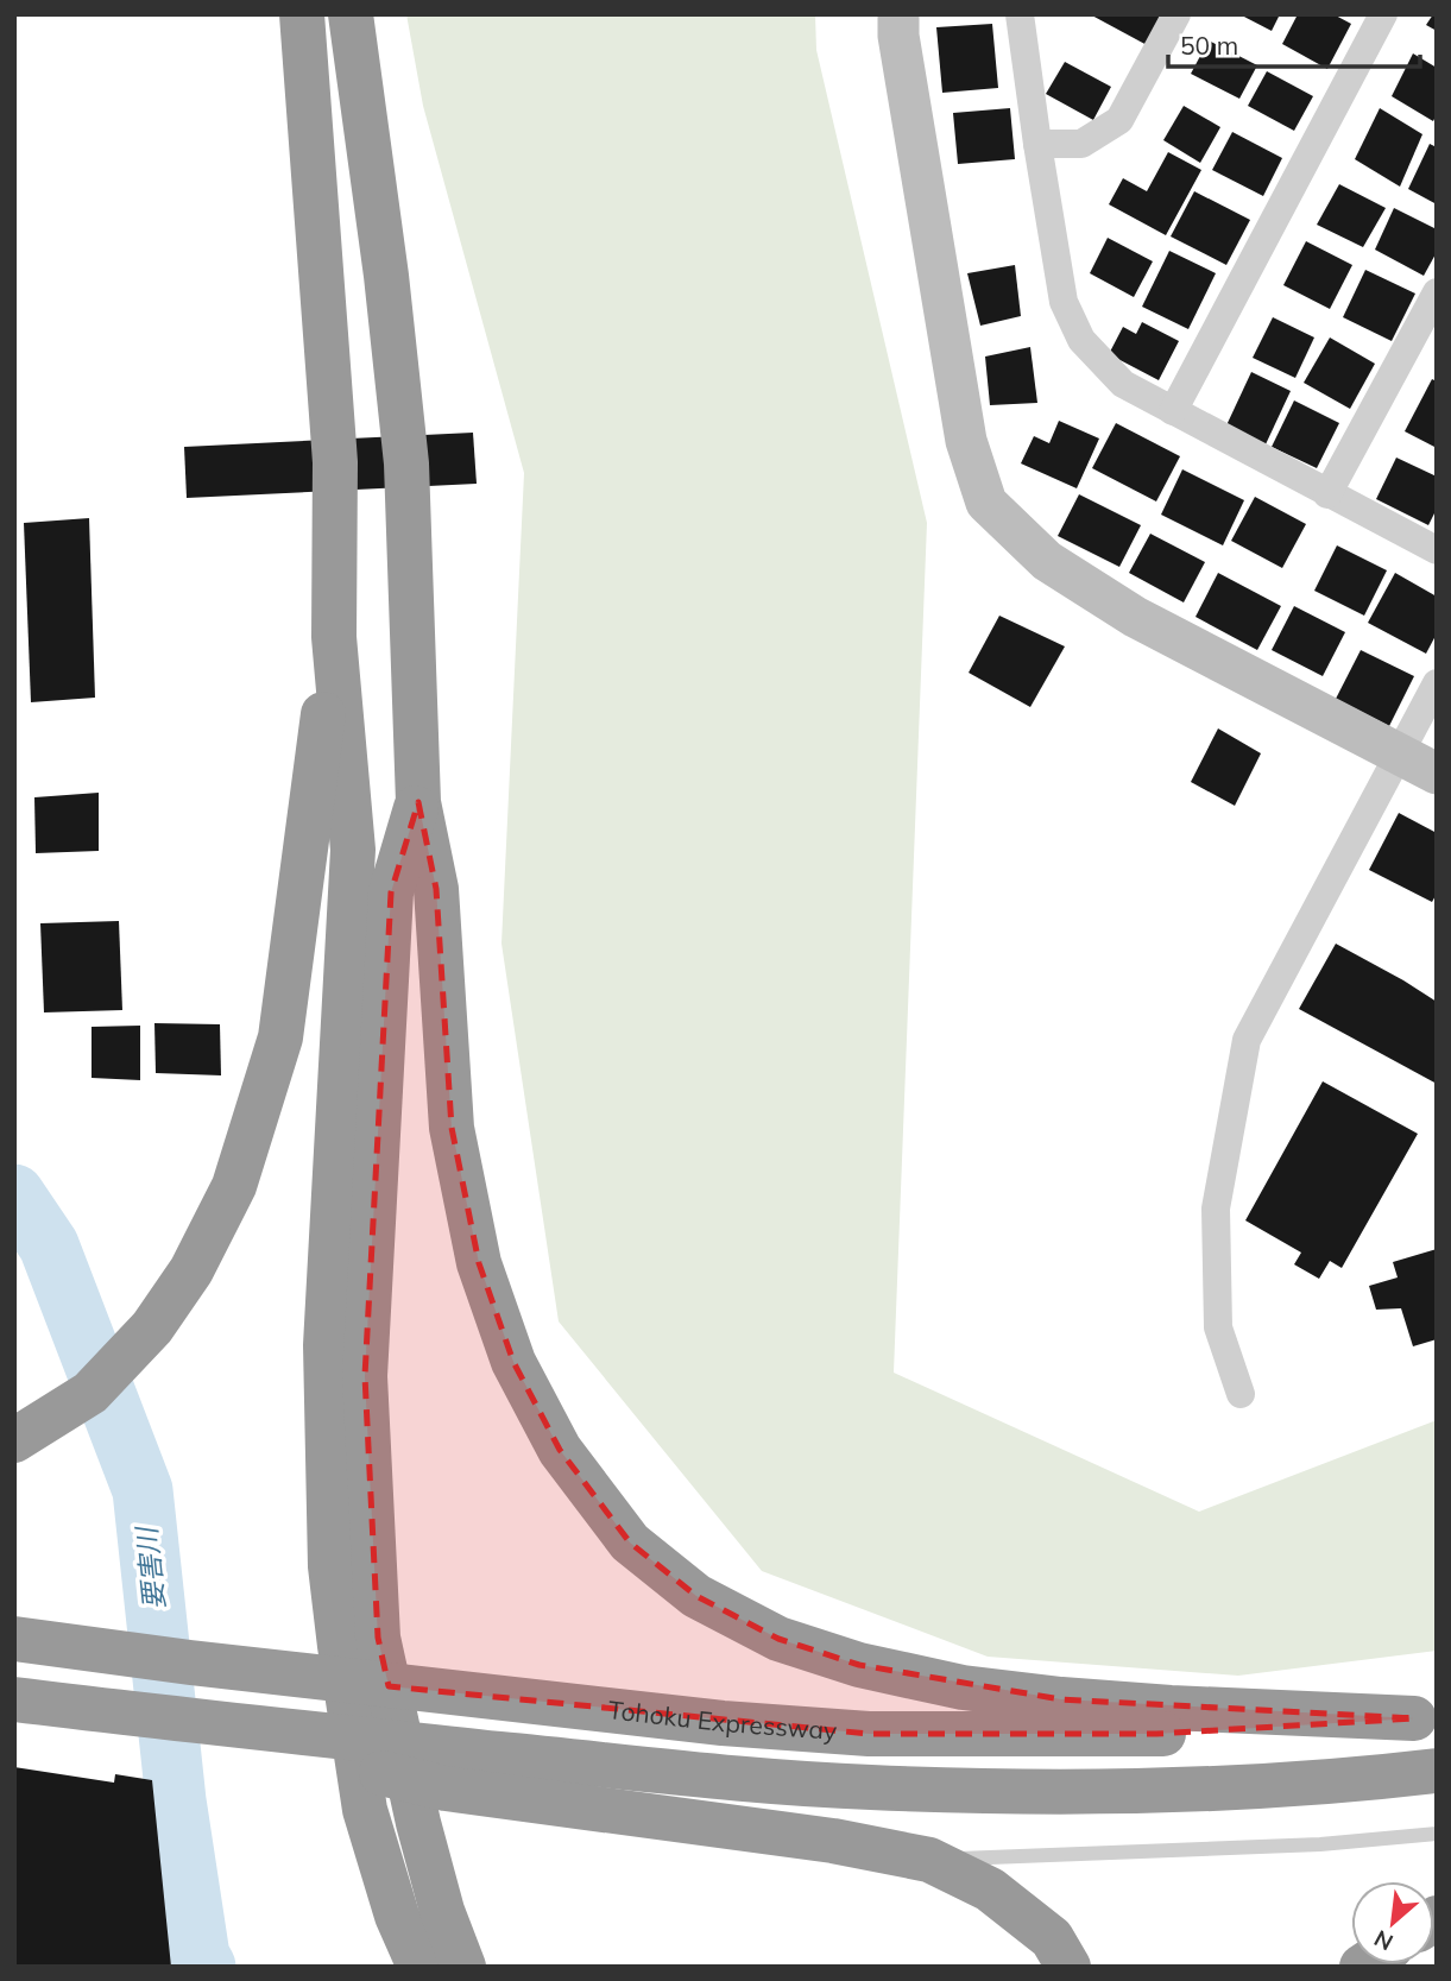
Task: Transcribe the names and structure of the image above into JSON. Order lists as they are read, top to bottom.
{
  "streets": {
    "highway": ["Tohoku Expressway"]
  },
  "water": ["要害川"],
  "scale_bar": "50 m",
  "north": "bottom left"
}
